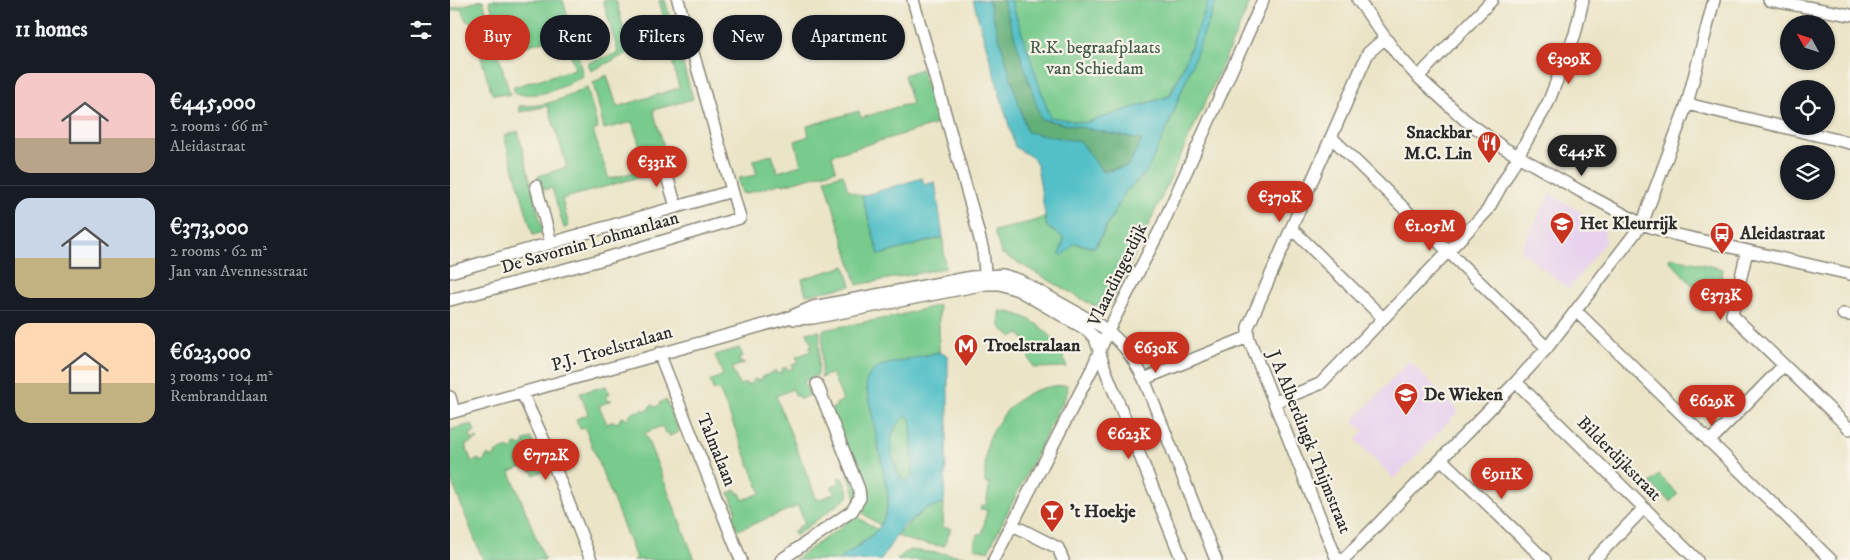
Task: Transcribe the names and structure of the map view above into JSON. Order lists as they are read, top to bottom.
{
  "streets": {
    "street": [
      "De Savornin Lohmanlaan",
      "Vlaardingerdijk",
      "P.J. Troelstralaan",
      "J A Alberdingk Thijmstraat",
      "Talmalaan",
      "Bilderdijkstraat"
    ]
  },
  "crossings": [
    ["Vlaardingerdijk", "P.J. Troelstralaan"],
    ["P.J. Troelstralaan", "Talmalaan"]
  ],
  "parks": ["R.K. begraafplaats van Schiedam"],
  "places": {
    "restaurant": ["Snackbar M.C. Lin"],
    "school or university": ["Het Kleurrijk", "De Wieken"],
    "bus stop": ["Aleidastraat"],
    "metro station": ["Troelstralaan"],
    "bar": ["'t Hoekje"]
  },
  "north": "top left",
  "page": {
    "heading": "11 homes",
    "chip": [
      "Buy",
      "Rent",
      "Filters",
      "New",
      "Apartment"
    ],
    "price": [
      "€309K",
      "€445K",
      "€331K",
      "€370K",
      "€1.05M",
      "€373K",
      "€630K",
      "€629K",
      "€623K",
      "€772K",
      "€911K"
    ],
    "list": [
      {
        "name": "€445,000",
        "note": "2 rooms · 66 m² · Aleidastraat"
      },
      {
        "name": "€373,000",
        "note": "2 rooms · 62 m² · Jan van Avennesstraat"
      },
      {
        "name": "€623,000",
        "note": "3 rooms · 104 m² · Rembrandtlaan"
      }
    ]
  }
}
